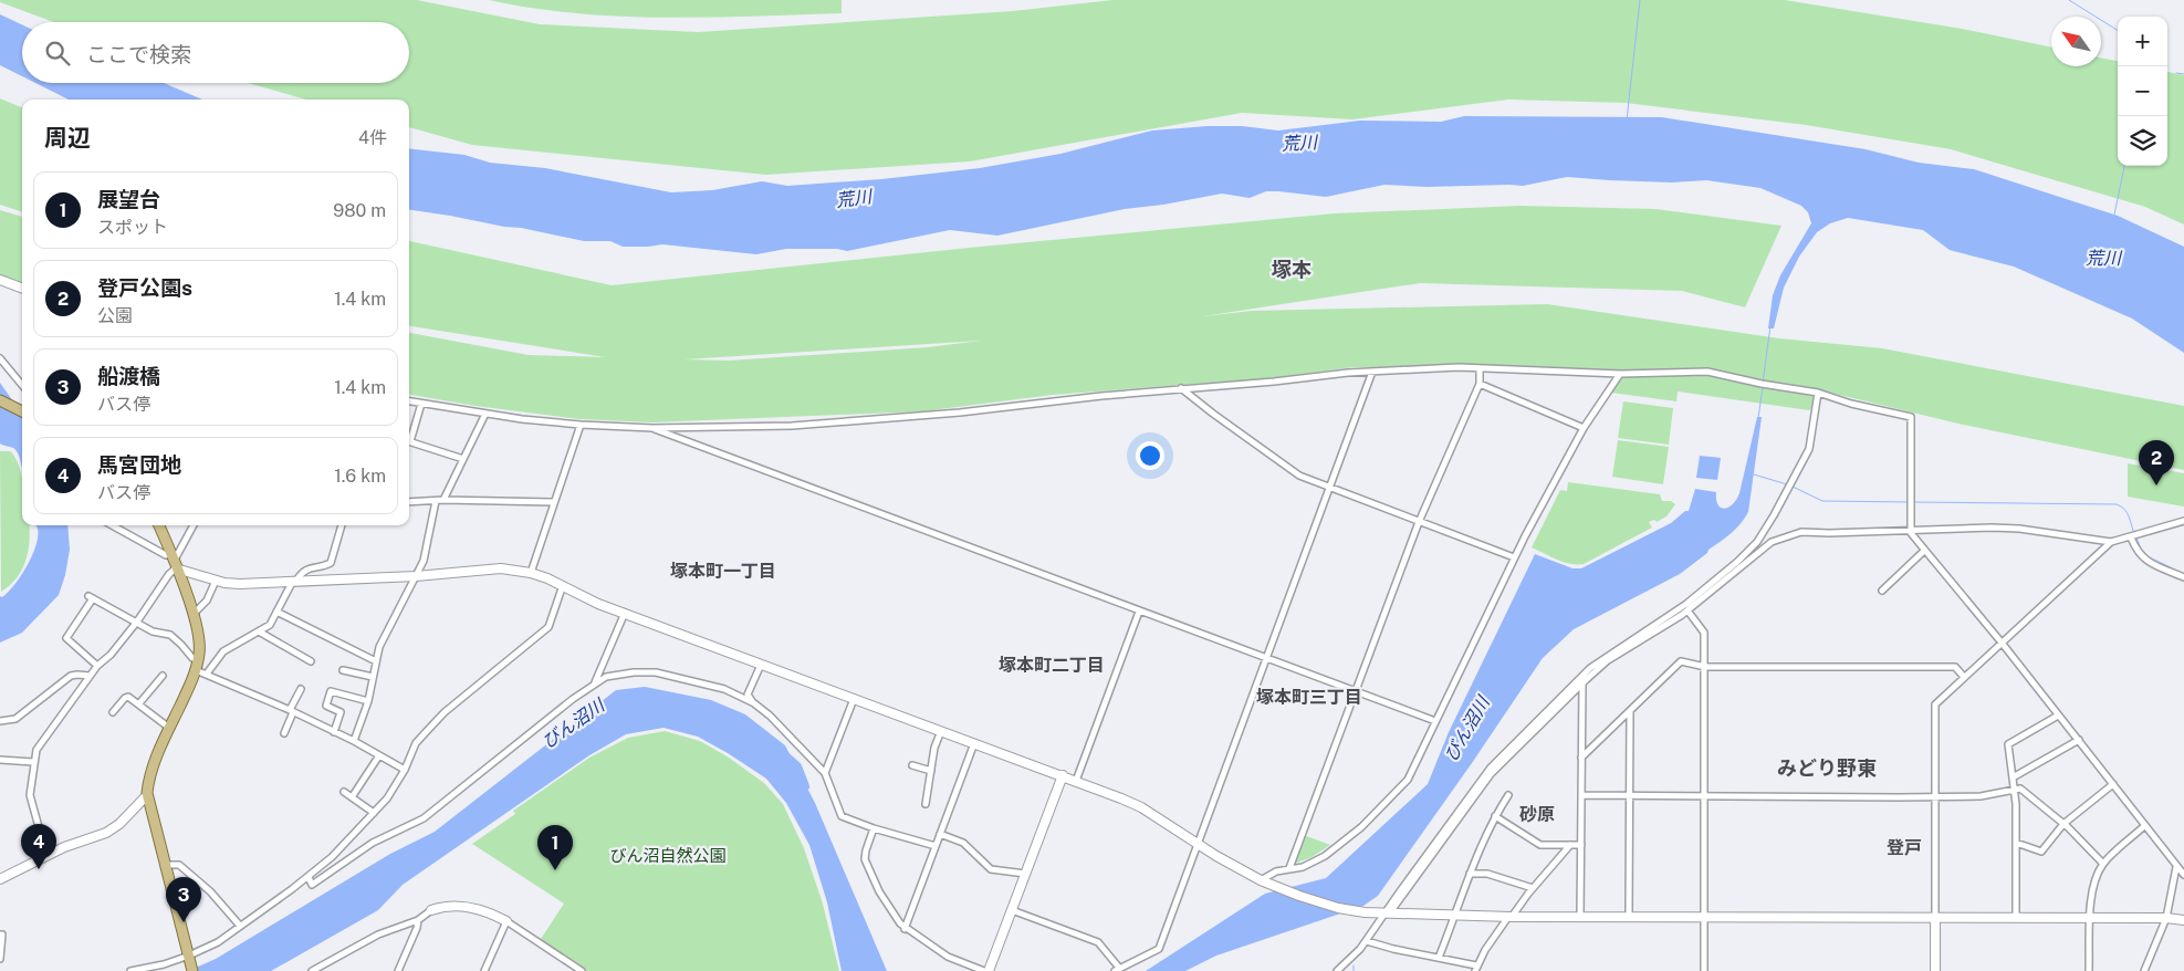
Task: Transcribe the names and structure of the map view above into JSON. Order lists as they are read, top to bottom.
{
  "districts": [
    "塚本",
    "塚本町一丁目",
    "塚本町二丁目",
    "塚本町三丁目",
    "みどり野東",
    "砂原",
    "登戸"
  ],
  "water": ["荒川", "びん沼川"],
  "parks": ["びん沼自然公園"],
  "north": "top left",
  "page": {
    "map_buttons": ["+", "−"],
    "search": "ここで検索",
    "heading": ["周辺", "4件"],
    "list": [
      {
        "mark": "1",
        "name": "展望台",
        "note": "スポット",
        "value": "980 m"
      },
      {
        "mark": "2",
        "name": "登戸公園s",
        "note": "公園",
        "value": "1.4 km"
      },
      {
        "mark": "3",
        "name": "船渡橋",
        "note": "バス停",
        "value": "1.4 km"
      },
      {
        "mark": "4",
        "name": "馬宮団地",
        "note": "バス停",
        "value": "1.6 km"
      }
    ],
    "pins": [
      "2",
      "4",
      "1",
      "3"
    ]
  }
}
